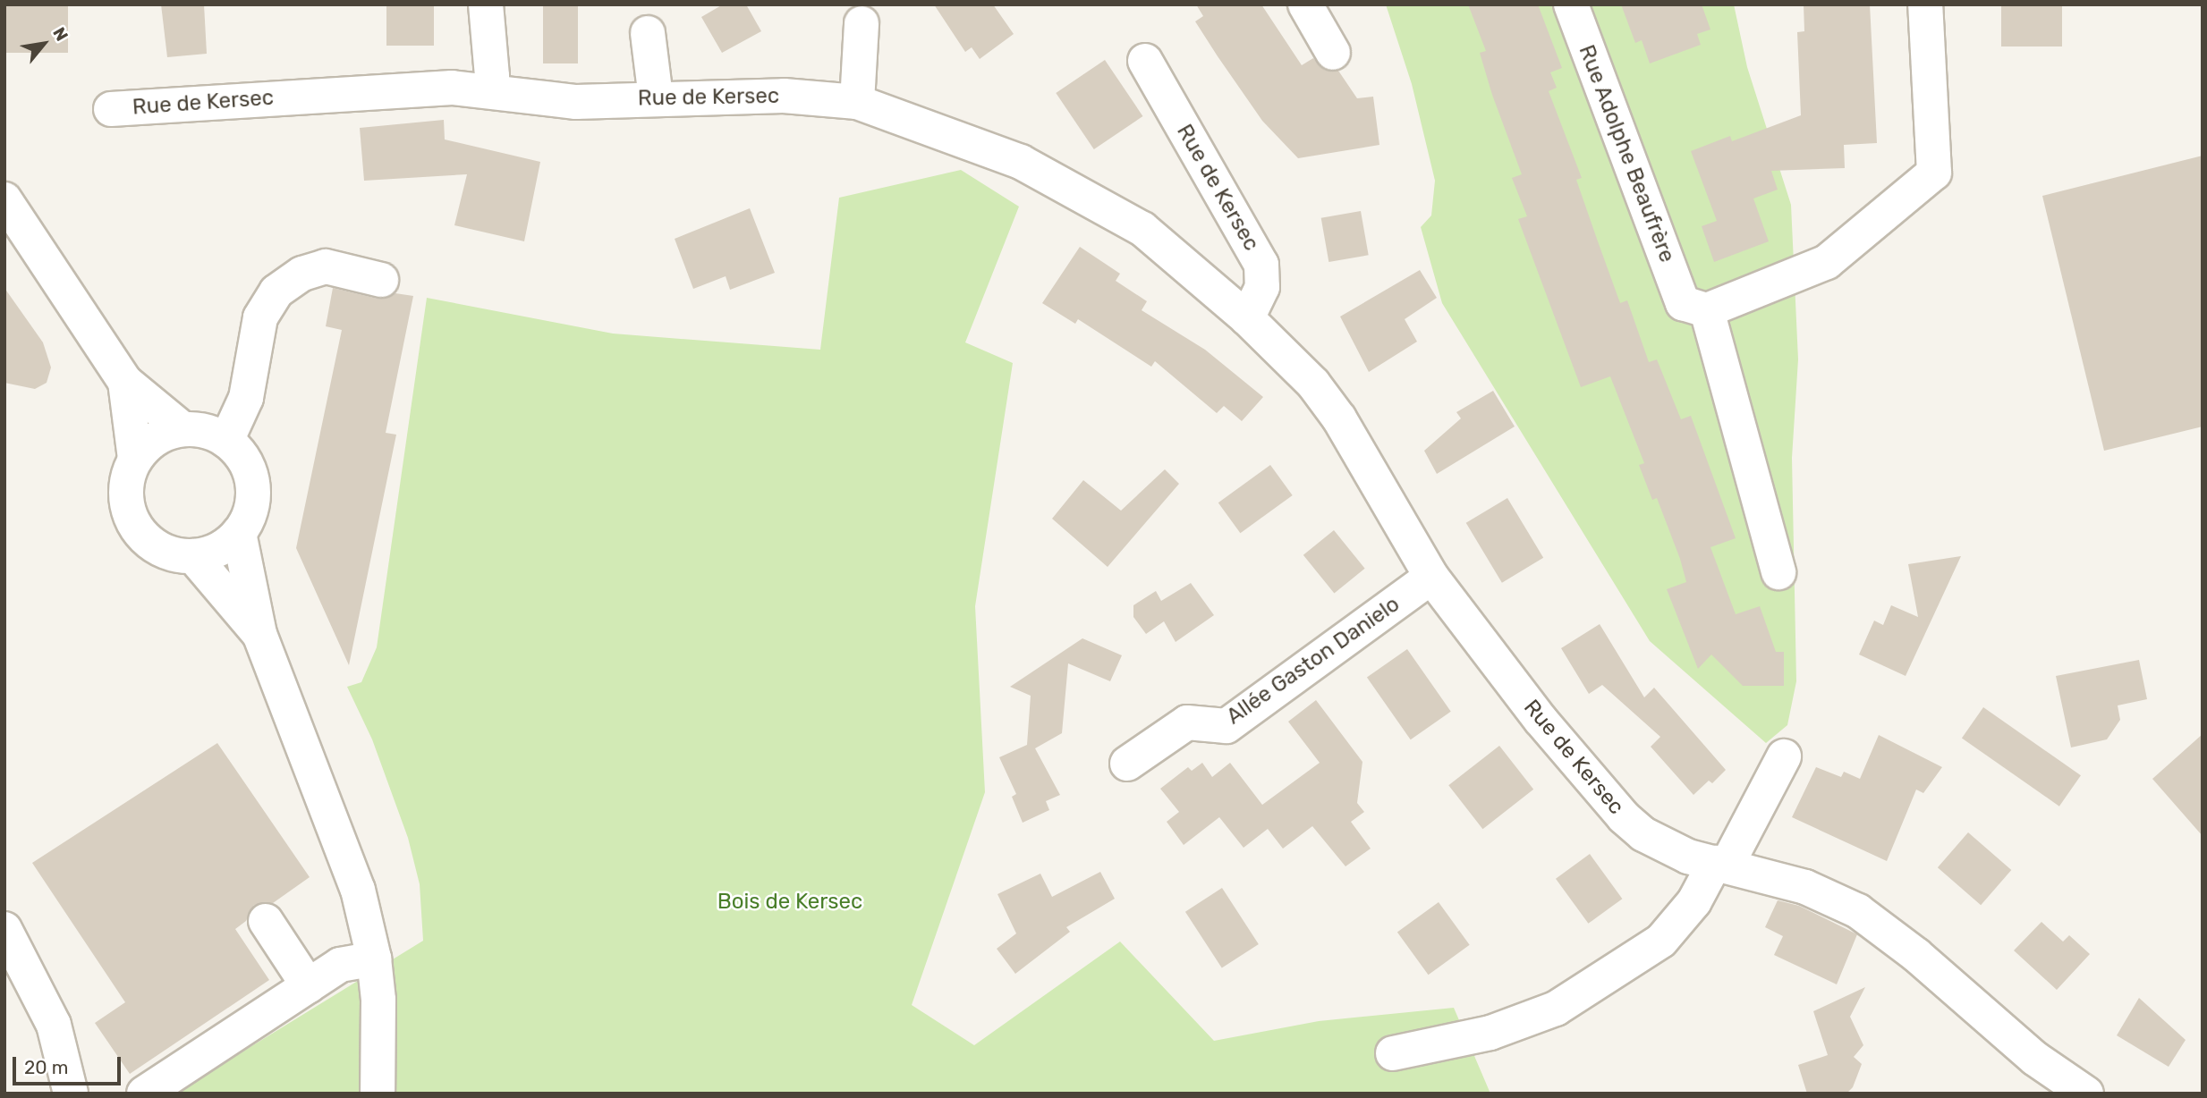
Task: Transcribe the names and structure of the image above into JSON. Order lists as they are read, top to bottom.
{
  "streets": {
    "street": ["Rue de Kersec", "Rue Adolphe Beaufrère", "Allée Gaston Danielo"]
  },
  "crossings": [
    ["Rue de Kersec", "Allée Gaston Danielo"]
  ],
  "parks": ["Bois de Kersec"],
  "scale_bar": "20 m",
  "north": "top right"
}
